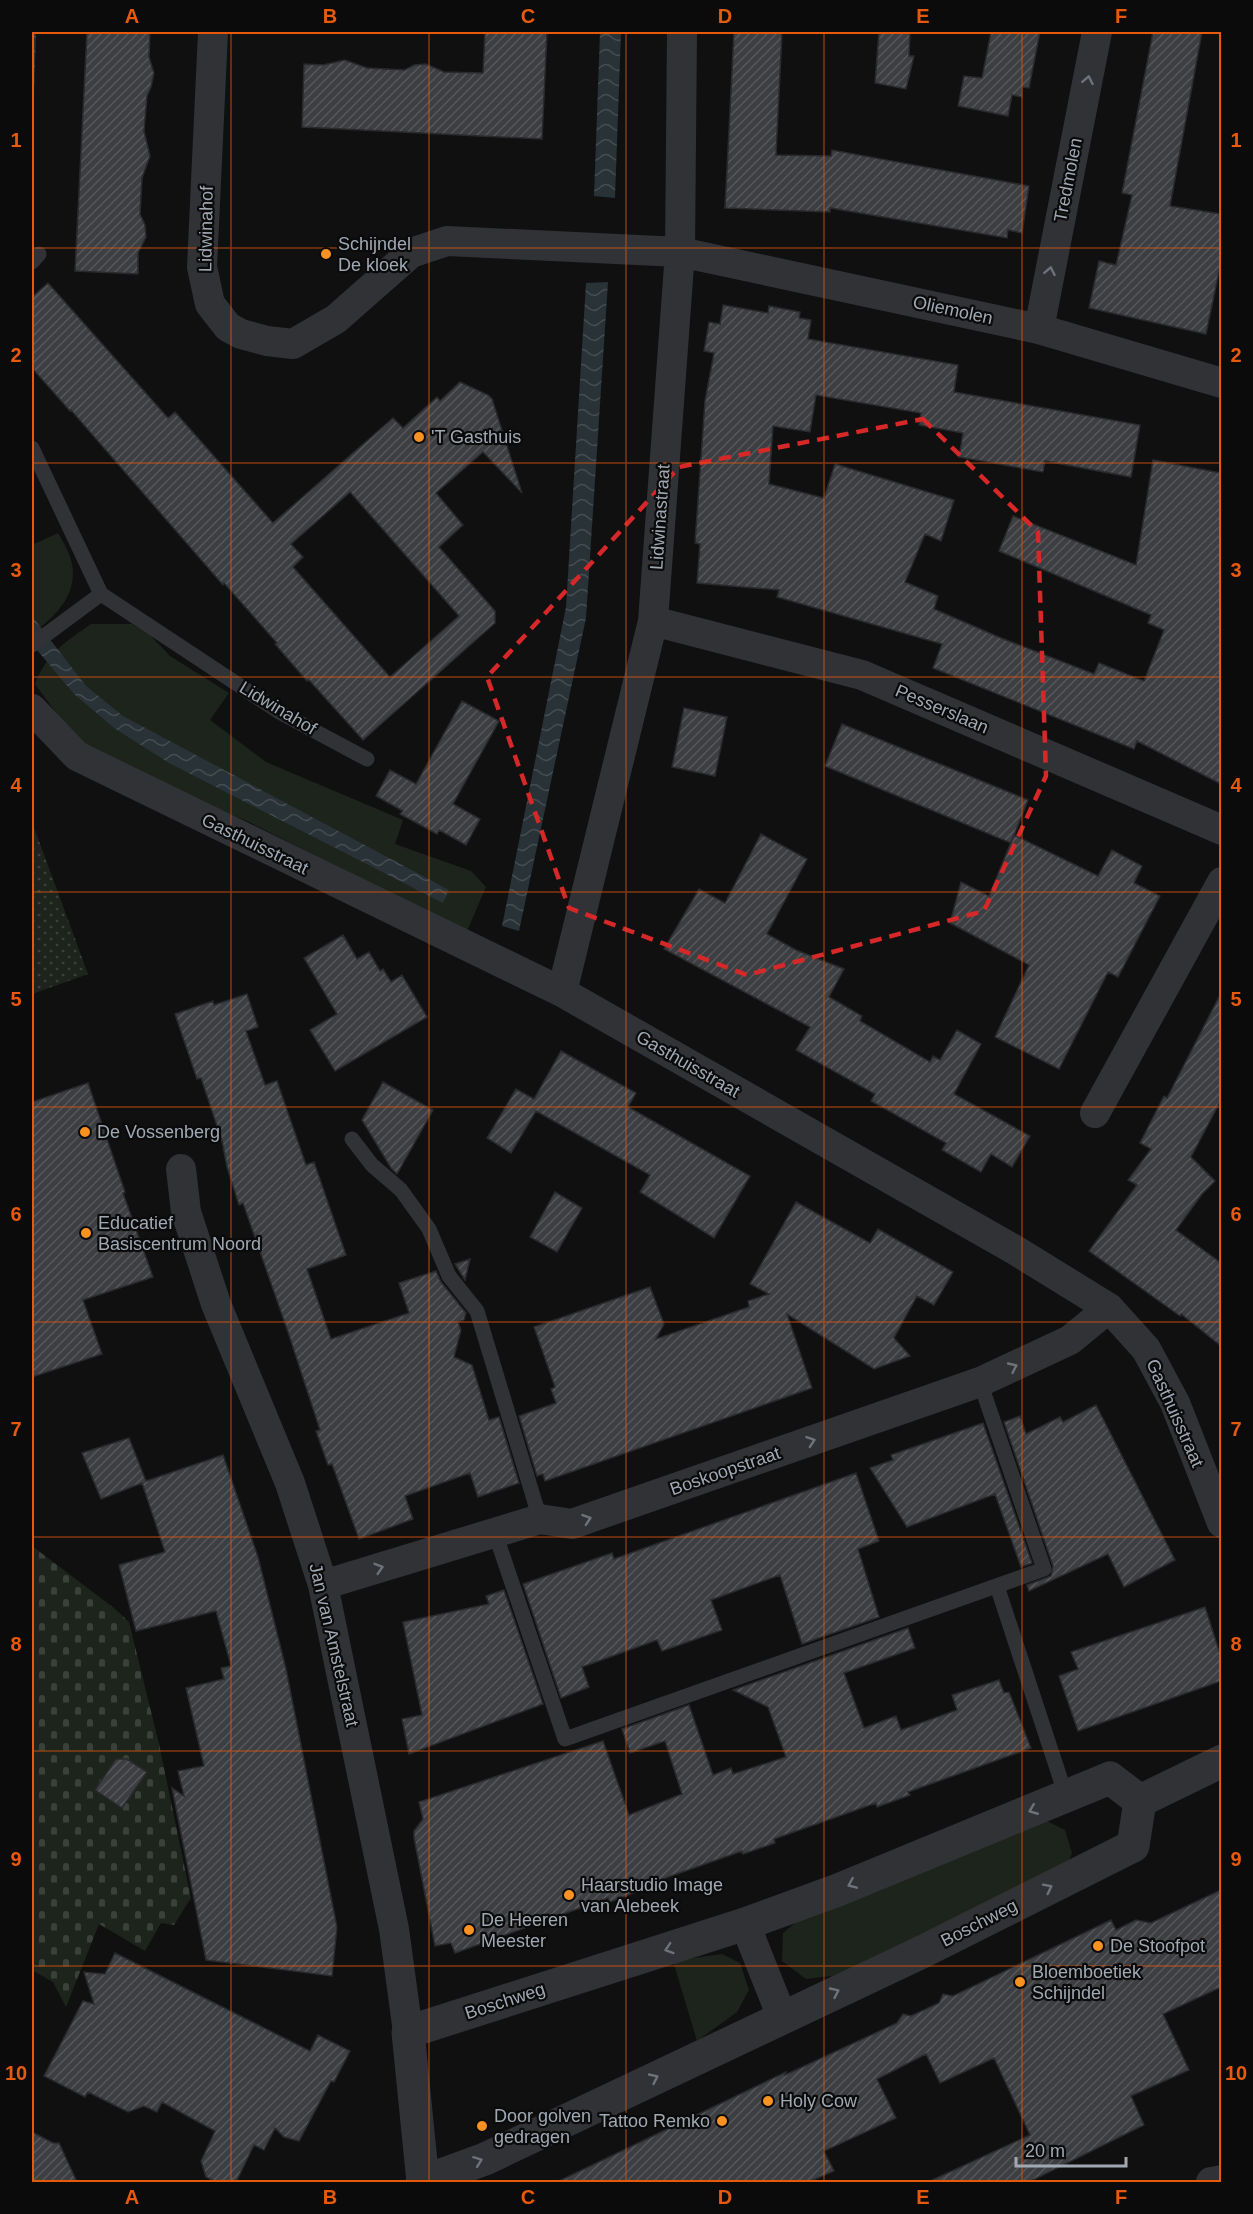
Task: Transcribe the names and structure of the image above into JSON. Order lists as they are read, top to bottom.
{
  "streets": {
    "street": [
      "Tredmolen",
      "Lidwinahof",
      "Oliemolen",
      "Lidwinastraat",
      "Pesserslaan",
      "Gasthuisstraat",
      "Boskoopstraat",
      "Jan van Amstelstraat",
      "Boschweg"
    ]
  },
  "crossings": [
    ["Tredmolen", "Oliemolen"],
    ["Lidwinahof", "Oliemolen"],
    ["Lidwinahof", "Lidwinastraat"],
    ["Oliemolen", "Lidwinastraat"],
    ["Lidwinastraat", "Pesserslaan"],
    ["Lidwinastraat", "Gasthuisstraat"],
    ["Gasthuisstraat", "Boskoopstraat"],
    ["Boskoopstraat", "Jan van Amstelstraat"],
    ["Jan van Amstelstraat", "Boschweg"]
  ],
  "one_way": ["Tredmolen", "Boskoopstraat"],
  "places": [
    "Schijndel De kloek",
    "'T Gasthuis",
    "De Vossenberg",
    "Educatief Basiscentrum Noord",
    "Haarstudio Image van Alebeek",
    "De Heeren Meester",
    "De Stoofpot",
    "Bloemboetiek Schijndel",
    "Holy Cow",
    "Tattoo Remko",
    "Door golven gedragen"
  ],
  "scale_bar": "20 m",
  "grid": {
    "columns": [
      "A",
      "B",
      "C",
      "D",
      "E",
      "F"
    ],
    "rows": [
      "1",
      "2",
      "3",
      "4",
      "5",
      "6",
      "7",
      "8",
      "9",
      "10"
    ]
  }
}
